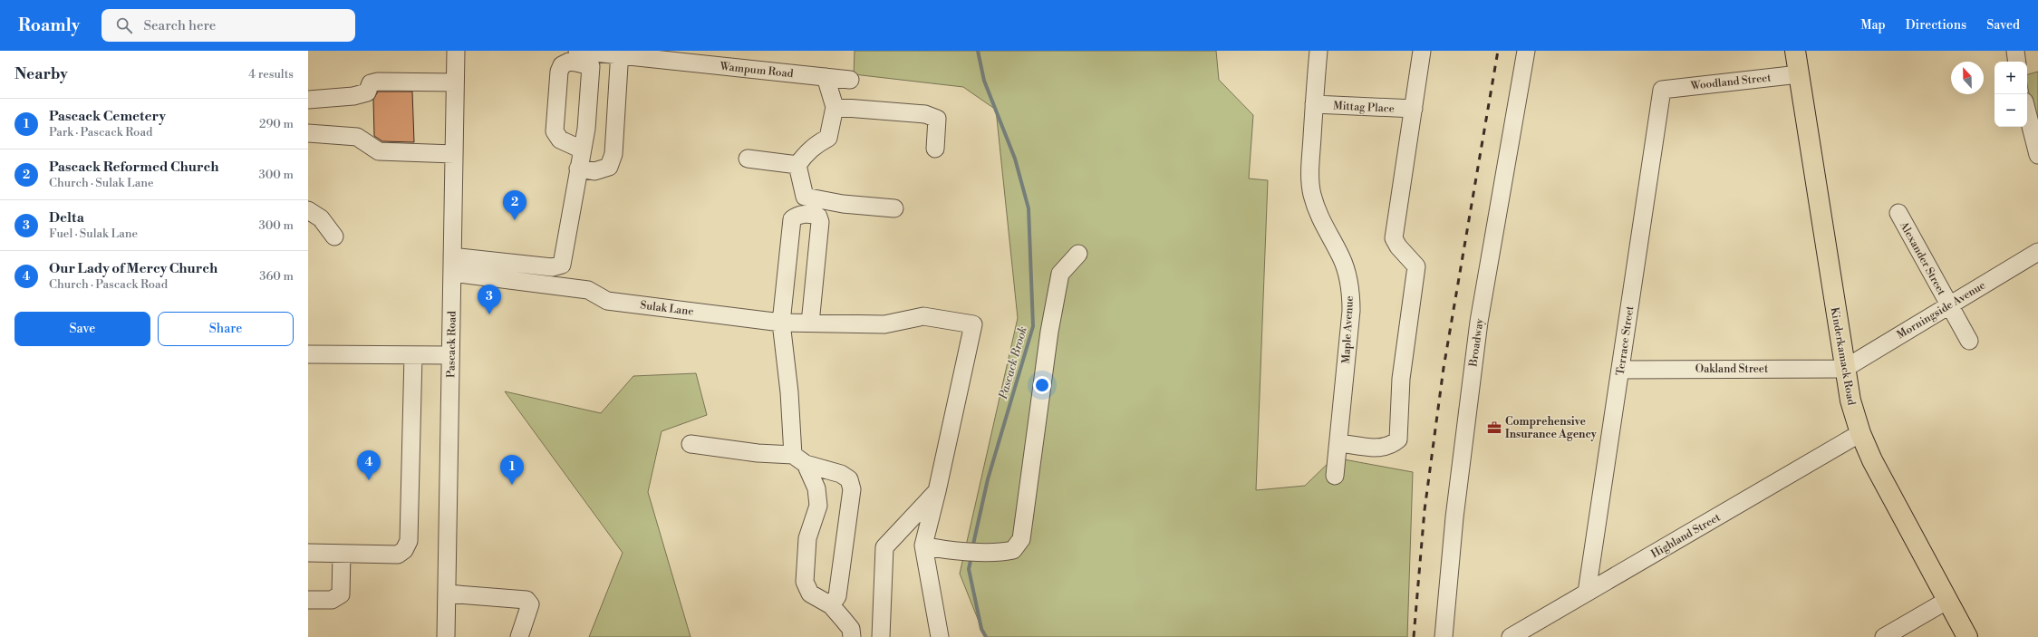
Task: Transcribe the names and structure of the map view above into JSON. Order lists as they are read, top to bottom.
{
  "streets": {
    "main road": ["Kinderkamack Road"],
    "street": [
      "Wampum Road",
      "Woodland Street",
      "Mittag Place",
      "Alexander Street",
      "Sulak Lane",
      "Morningside Avenue",
      "Maple Avenue",
      "Terrace Street",
      "Broadway",
      "Pascack Road",
      "Oakland Street",
      "Highland Street"
    ]
  },
  "crossings": [
    ["Woodland Street", "Terrace Street"],
    ["Woodland Street", "Kinderkamack Road"],
    ["Mittag Place", "Maple Avenue"],
    ["Alexander Street", "Morningside Avenue"],
    ["Sulak Lane", "Pascack Road"],
    ["Morningside Avenue", "Kinderkamack Road"],
    ["Morningside Avenue", "Oakland Street"],
    ["Terrace Street", "Oakland Street"],
    ["Terrace Street", "Highland Street"],
    ["Kinderkamack Road", "Oakland Street"],
    ["Kinderkamack Road", "Highland Street"]
  ],
  "water": ["Pascack Brook"],
  "places": {
    "office": ["Comprehensive Insurance Agency"]
  },
  "north": "top",
  "page": {
    "header": "Roamly",
    "search": "Search here",
    "nav": ["Map", "Directions", "Saved"],
    "heading": ["Nearby", "4 results"],
    "map_buttons": ["+", "−"],
    "list": [
      {
        "mark": "1",
        "name": "Pascack Cemetery",
        "note": "Park · Pascack Road",
        "value": "290 m"
      },
      {
        "mark": "2",
        "name": "Pascack Reformed Church",
        "note": "Church · Sulak Lane",
        "value": "300 m"
      },
      {
        "mark": "3",
        "name": "Delta",
        "note": "Fuel · Sulak Lane",
        "value": "300 m"
      },
      {
        "mark": "4",
        "name": "Our Lady of Mercy Church",
        "note": "Church · Pascack Road",
        "value": "360 m"
      }
    ],
    "pins": [
      "2",
      "3",
      "4",
      "1"
    ],
    "buttons": ["Save", "Share"]
  }
}
